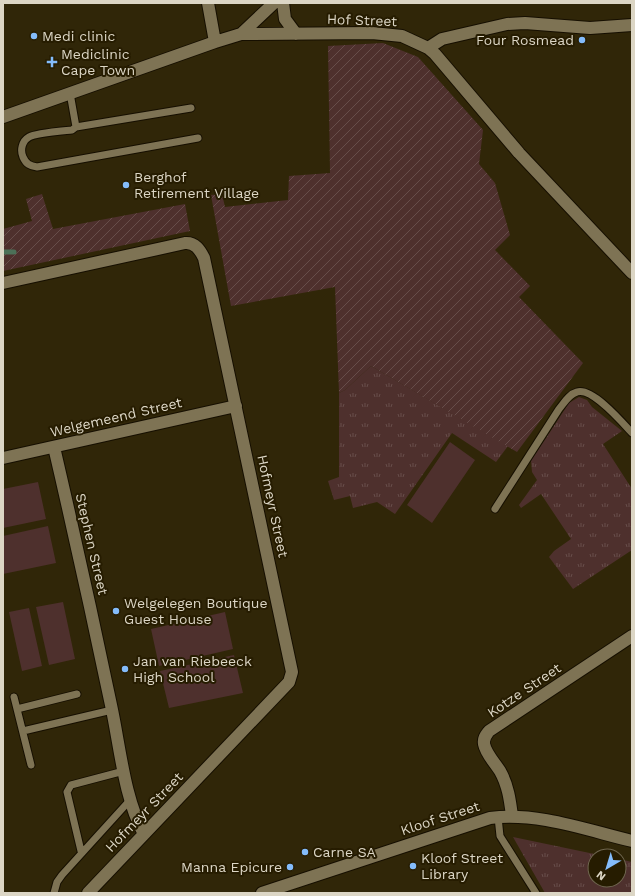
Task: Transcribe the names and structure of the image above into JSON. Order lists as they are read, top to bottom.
{
  "streets": {
    "street": [
      "Hof Street",
      "Welgemeend Street",
      "Hofmeyr Street",
      "Stephen Street",
      "Kotze Street",
      "Kloof Street"
    ]
  },
  "crossings": [
    ["Welgemeend Street", "Hofmeyr Street"],
    ["Welgemeend Street", "Stephen Street"],
    ["Hofmeyr Street", "Stephen Street"],
    ["Kotze Street", "Kloof Street"]
  ],
  "places": {
    "other": [
      "Medi clinic",
      "Four Rosmead",
      "Berghof Retirement Village",
      "Welgelegen Boutique Guest House",
      "Jan van Riebeeck High School",
      "Carne SA",
      "Kloof Street Library",
      "Manna Epicure"
    ],
    "health": ["Mediclinic Cape Town"]
  },
  "north": "bottom left"
}
